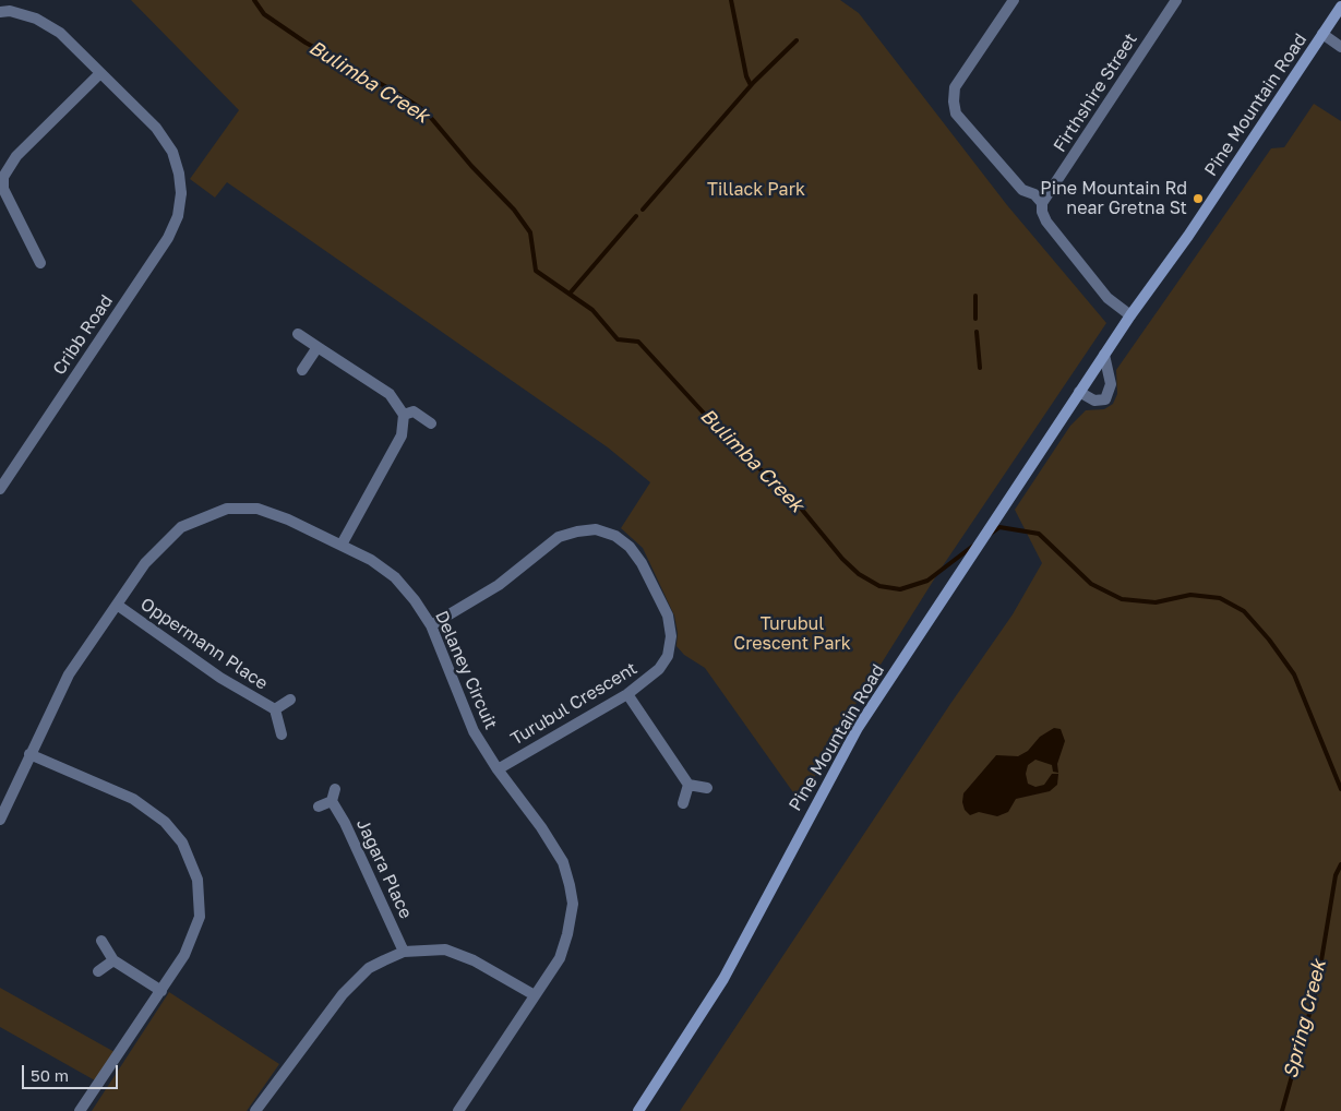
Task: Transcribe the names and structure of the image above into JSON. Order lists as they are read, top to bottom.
{
  "streets": {
    "main road": ["Pine Mountain Road"],
    "street": [
      "Firthshire Street",
      "Cribb Road",
      "Oppermann Place",
      "Delaney Circuit",
      "Turubul Crescent",
      "Jagara Place"
    ]
  },
  "crossings": [
    ["Oppermann Place", "Delaney Circuit"],
    ["Delaney Circuit", "Turubul Crescent"]
  ],
  "water": ["Bulimba Creek", "Spring Creek"],
  "parks": ["Tillack Park", "Turubul Crescent Park"],
  "places": ["Pine Mountain Rd near Gretna St"],
  "scale_bar": "50 m"
}
